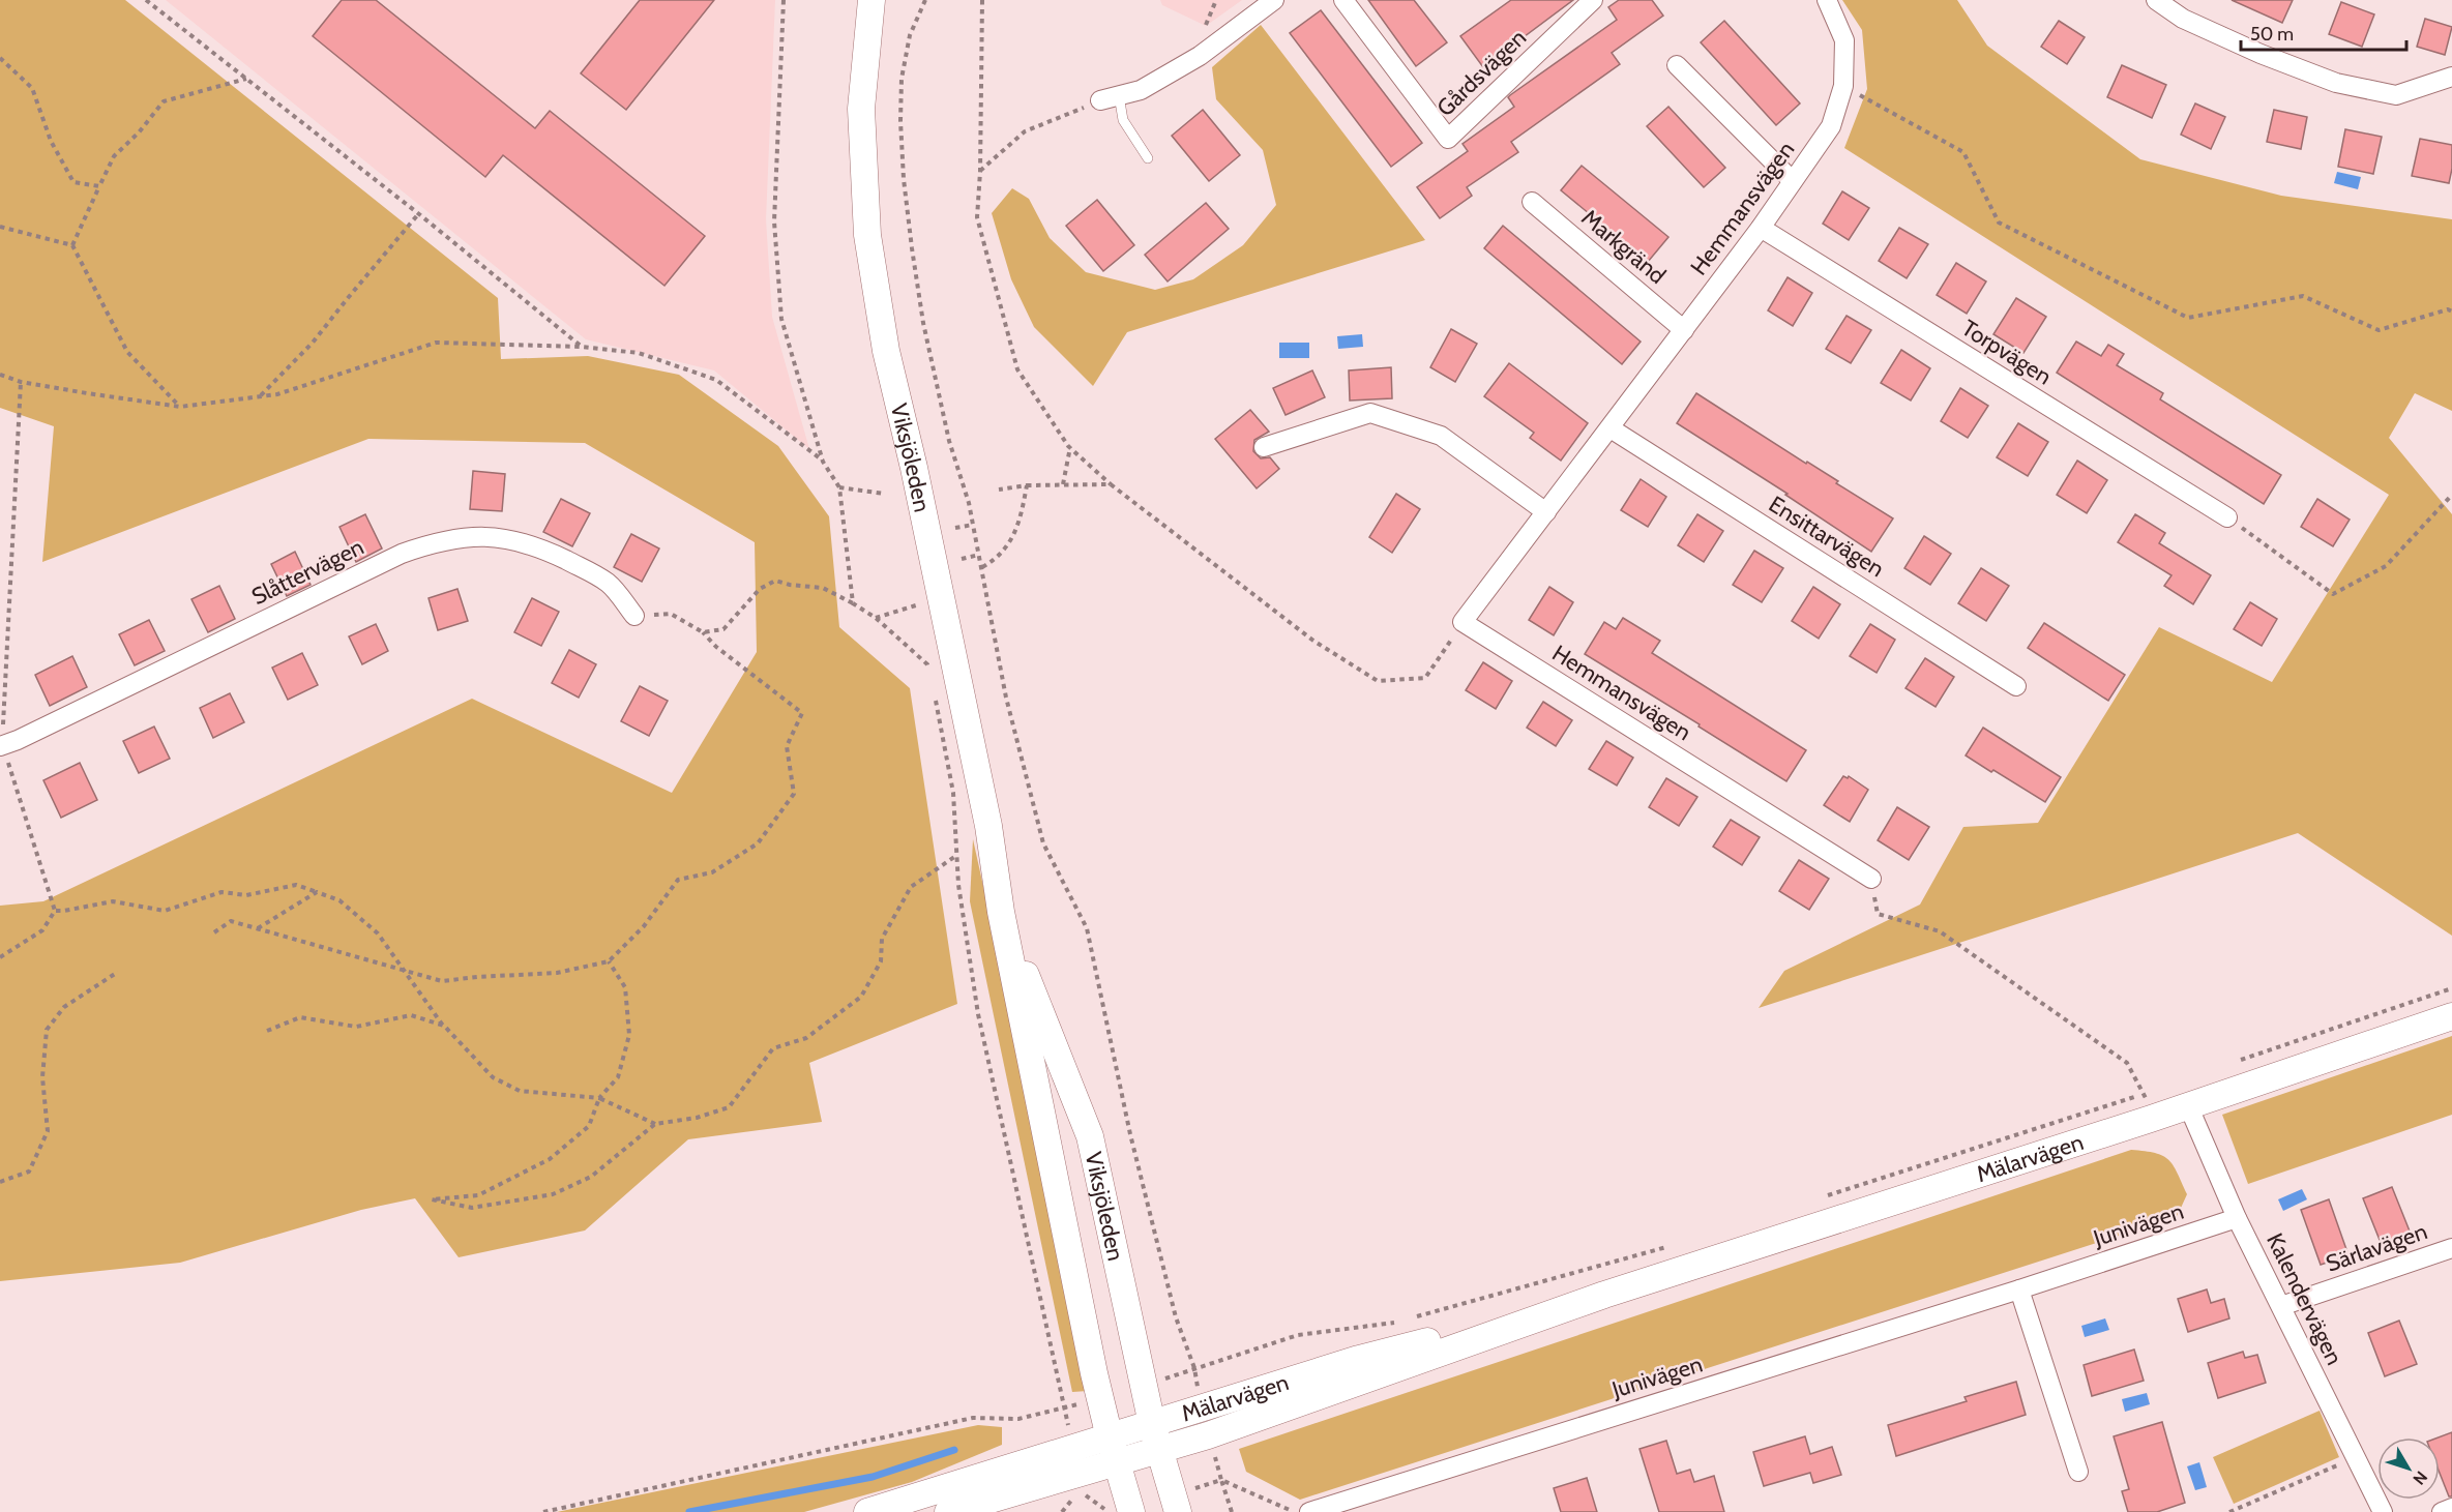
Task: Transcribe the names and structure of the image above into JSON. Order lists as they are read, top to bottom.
{
  "streets": {
    "street": [
      "Gårdsvägen",
      "Hemmansvägen",
      "Markgränd",
      "Torpvägen",
      "Viksjöleden",
      "Ensittarvägen",
      "Slåttervägen",
      "Mälarvägen",
      "Junivägen",
      "Särlavägen",
      "Kalendervägen"
    ]
  },
  "crossings": [
    ["Hemmansvägen", "Markgränd"],
    ["Hemmansvägen", "Torpvägen"],
    ["Hemmansvägen", "Ensittarvägen"],
    ["Viksjöleden", "Mälarvägen"],
    ["Mälarvägen", "Kalendervägen"],
    ["Junivägen", "Kalendervägen"],
    ["Särlavägen", "Kalendervägen"]
  ],
  "scale_bar": "50 m",
  "north": "bottom right"
}
